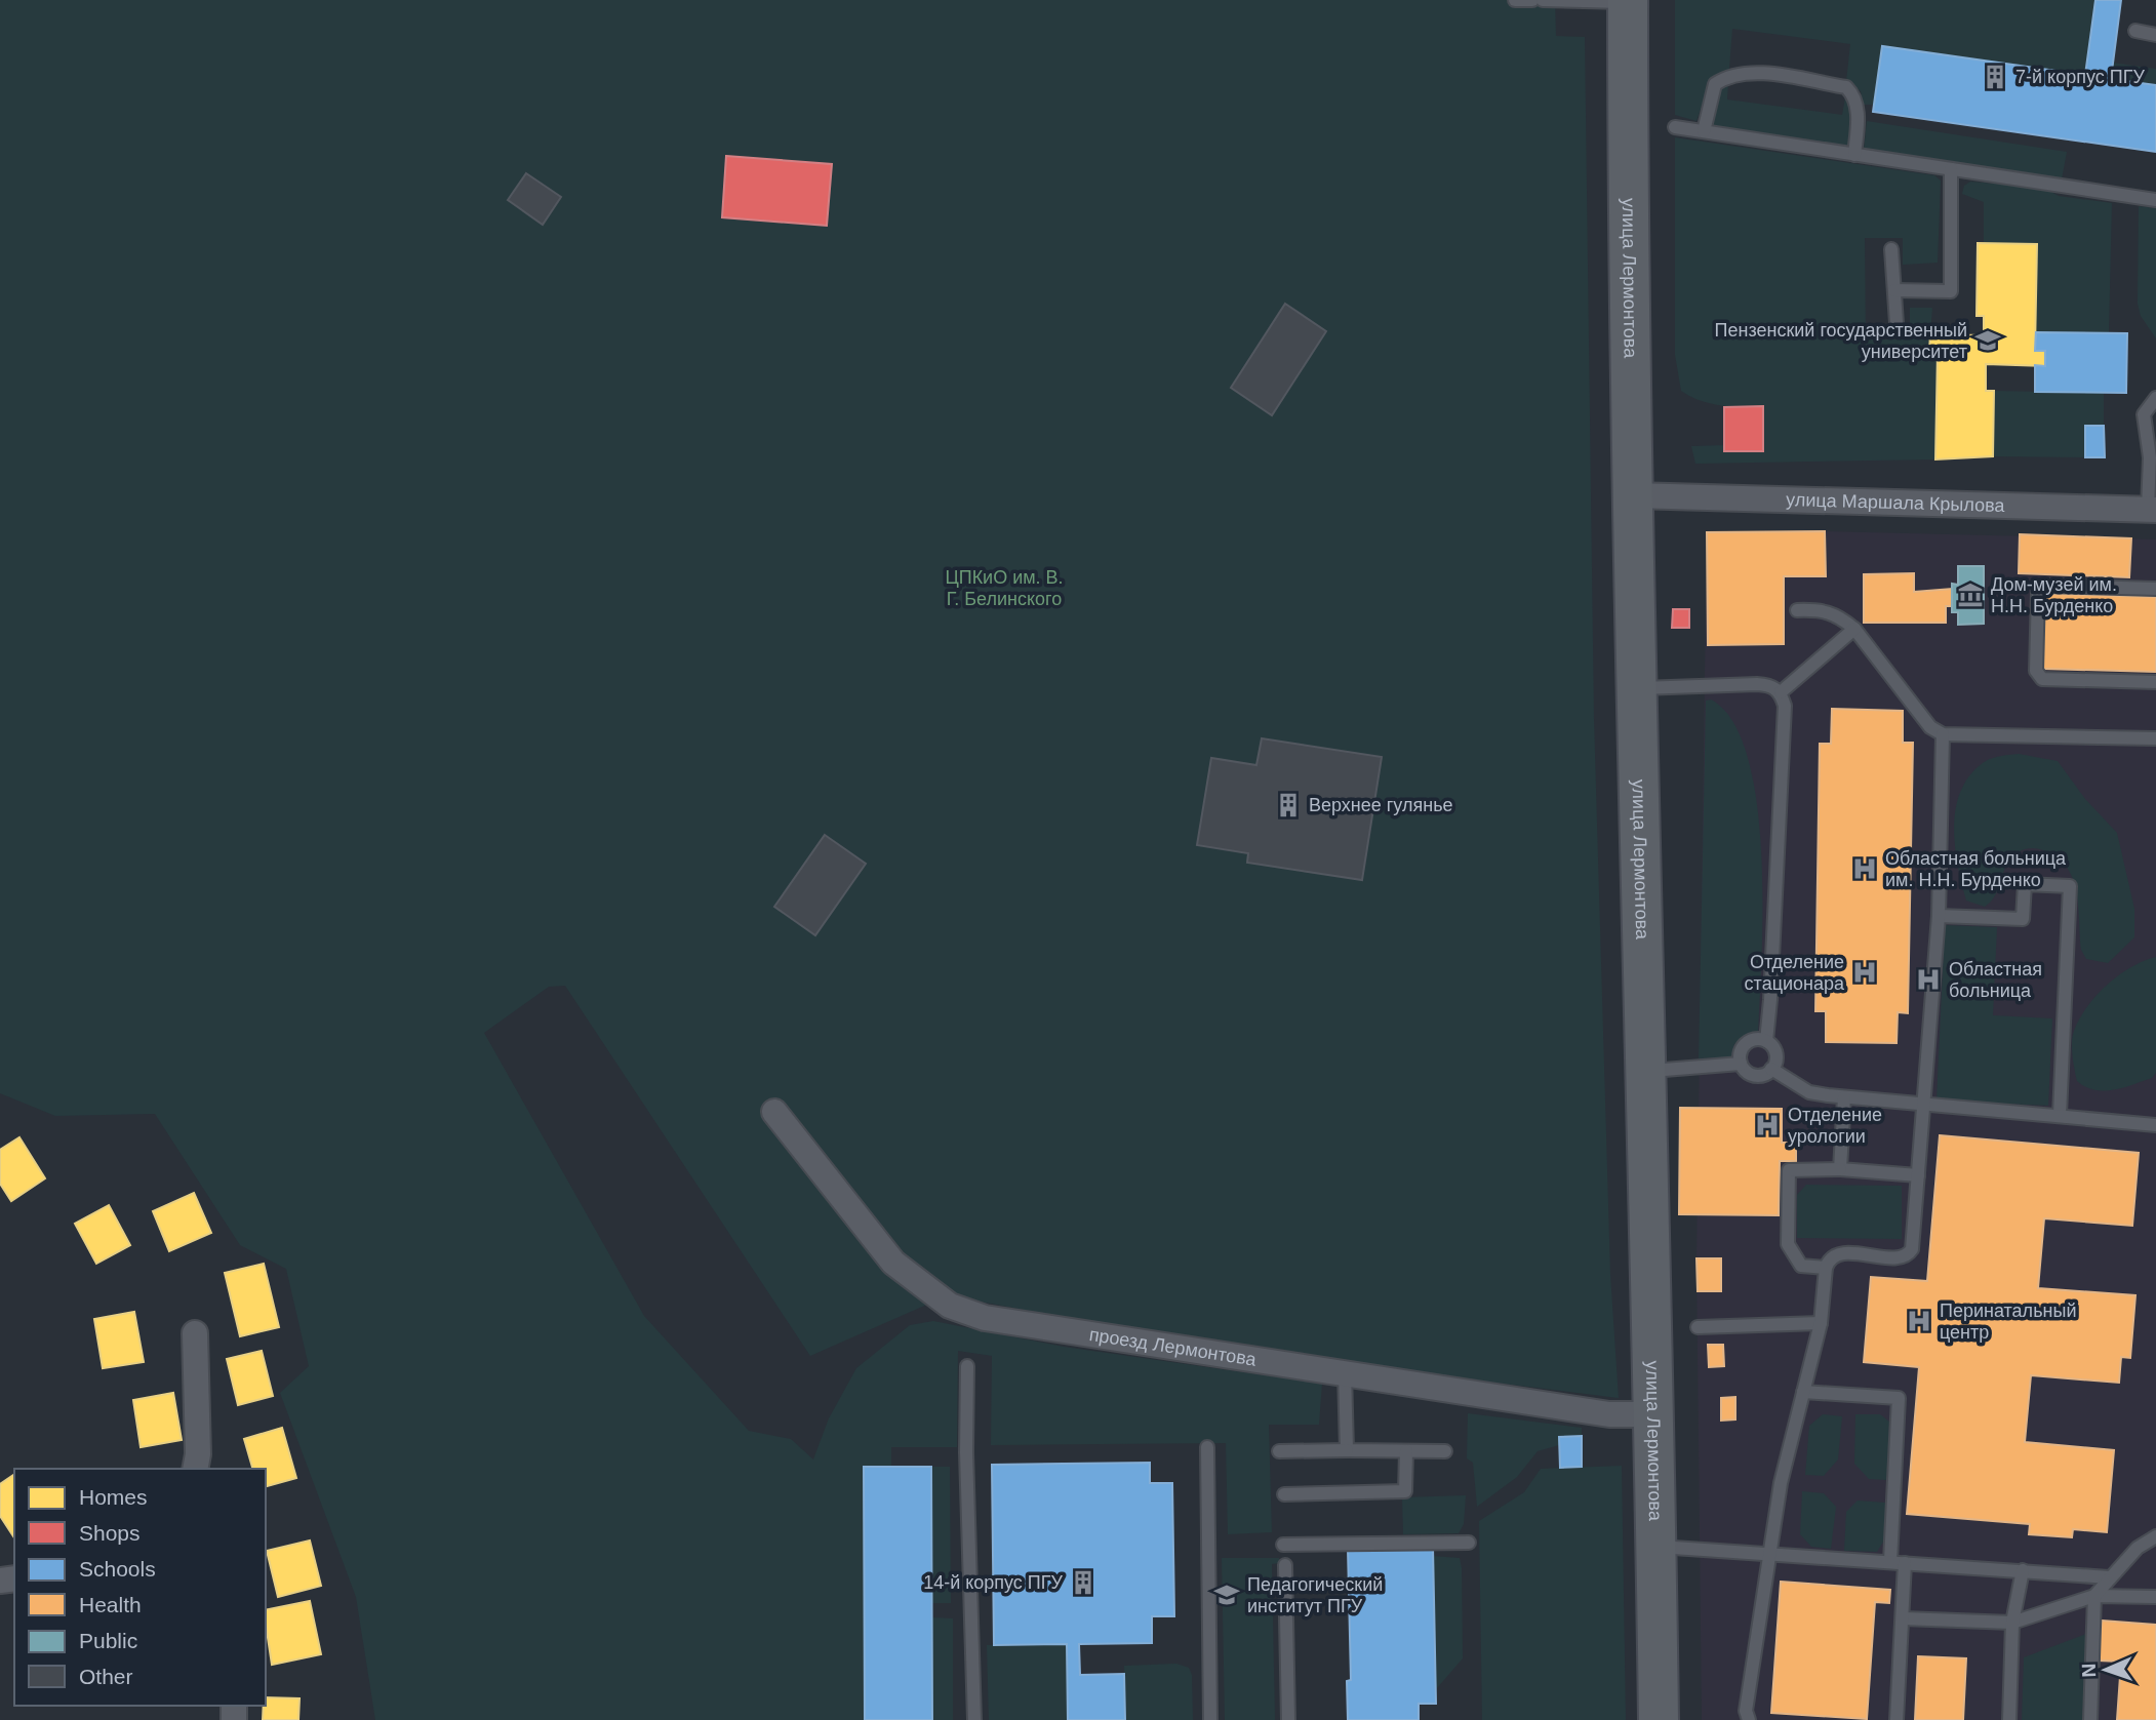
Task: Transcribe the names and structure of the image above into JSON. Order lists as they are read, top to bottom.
{
  "streets": {
    "main road": ["улица Лермонтова"],
    "street": ["улица Маршала Крылова", "проезд Лермонтова"]
  },
  "crossings": [
    ["улица Лермонтова", "улица Маршала Крылова"],
    ["улица Лермонтова", "проезд Лермонтова"]
  ],
  "parks": ["ЦПКиО им. В. Г. Белинского"],
  "places": {
    "building": ["7-й корпус ПГУ", "Верхнее гулянье", "14-й корпус ПГУ"],
    "school or university": ["Пензенский государственный университет", "Педагогический институт ПГУ"],
    "museum": ["Дом-музей им. Н.Н. Бурденко"],
    "hospital": [
      "Областная больница им. Н.Н. Бурденко",
      "Отделение стационара",
      "Областная больница",
      "Отделение урологии",
      "Перинатальный центр"
    ]
  },
  "legend": [
    "Homes",
    "Shops",
    "Schools",
    "Health",
    "Public",
    "Other"
  ],
  "north": "left"
}
